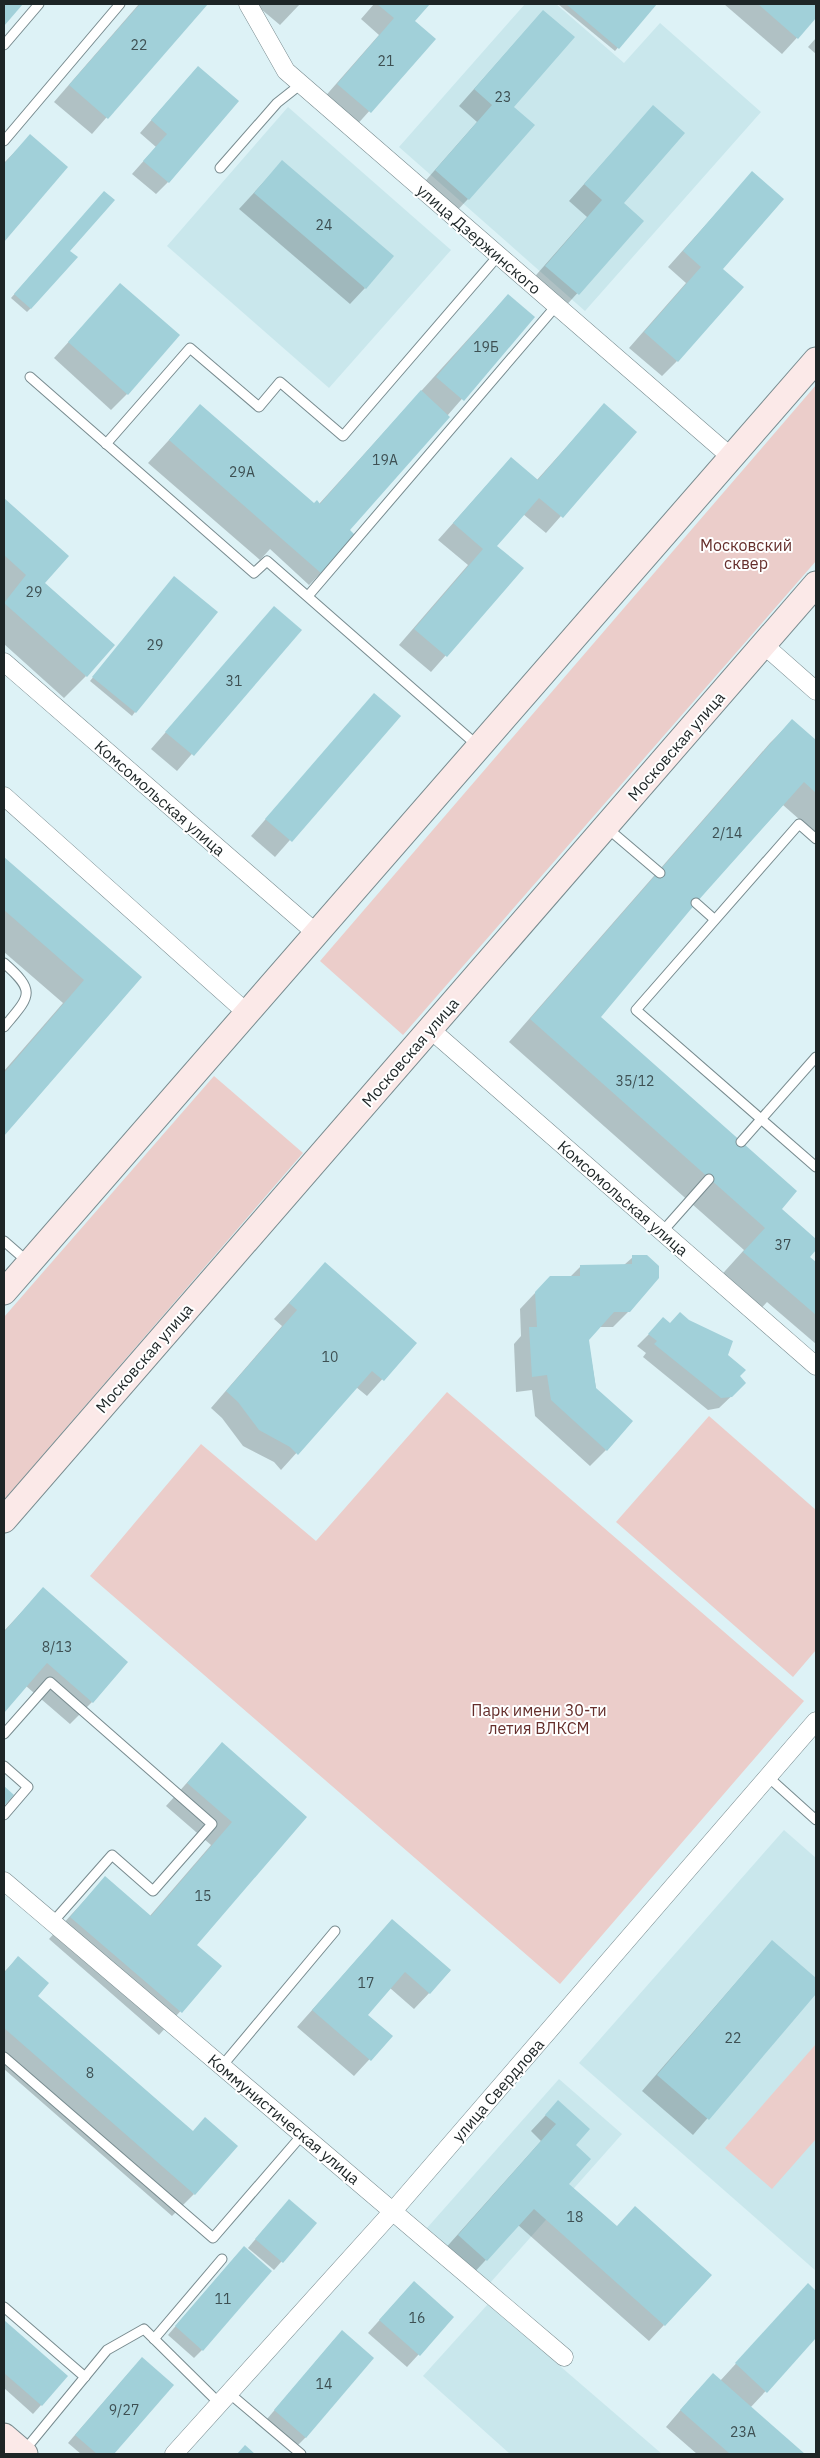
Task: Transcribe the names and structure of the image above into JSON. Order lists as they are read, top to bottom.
{
  "streets": {
    "main road": ["Московская улица"],
    "street": [
      "улица Дзержинского",
      "Комсомольская улица",
      "улица Свердлова",
      "Коммунистическая улица"
    ]
  },
  "crossings": [
    ["Московская улица", "Комсомольская улица"],
    ["улица Свердлова", "Коммунистическая улица"]
  ],
  "parks": ["Московский сквер", "Парк имени 30-ти летия ВЛКСМ"],
  "house_numbers": [
    "22",
    "21",
    "23",
    "24",
    "19Б",
    "19А",
    "29А",
    "29",
    "29",
    "31",
    "2/14",
    "35/12",
    "37",
    "10",
    "8/13",
    "15",
    "17",
    "22",
    "8",
    "18",
    "11",
    "16",
    "14",
    "9/27",
    "23А"
  ]
}
